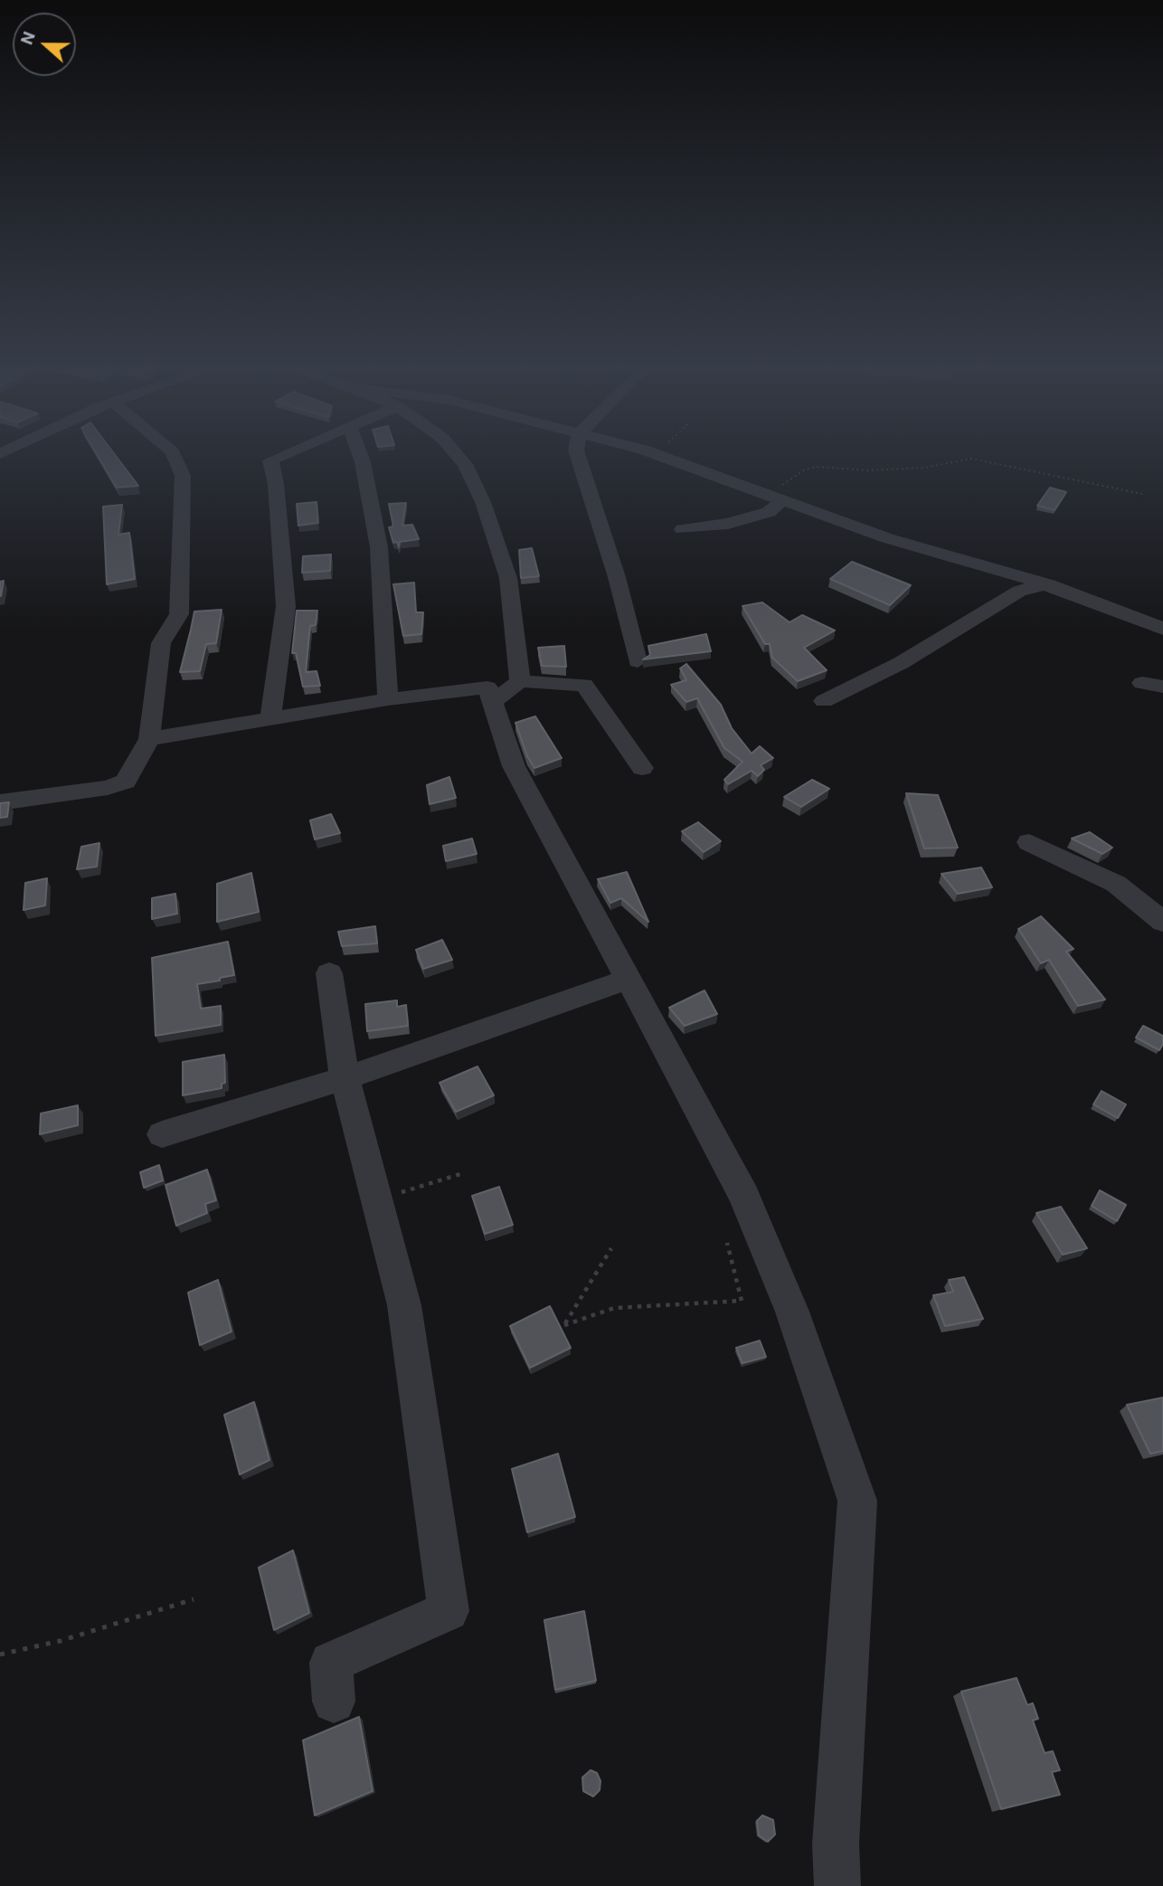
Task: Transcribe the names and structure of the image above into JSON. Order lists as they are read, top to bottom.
{
  "north": "left"
}
